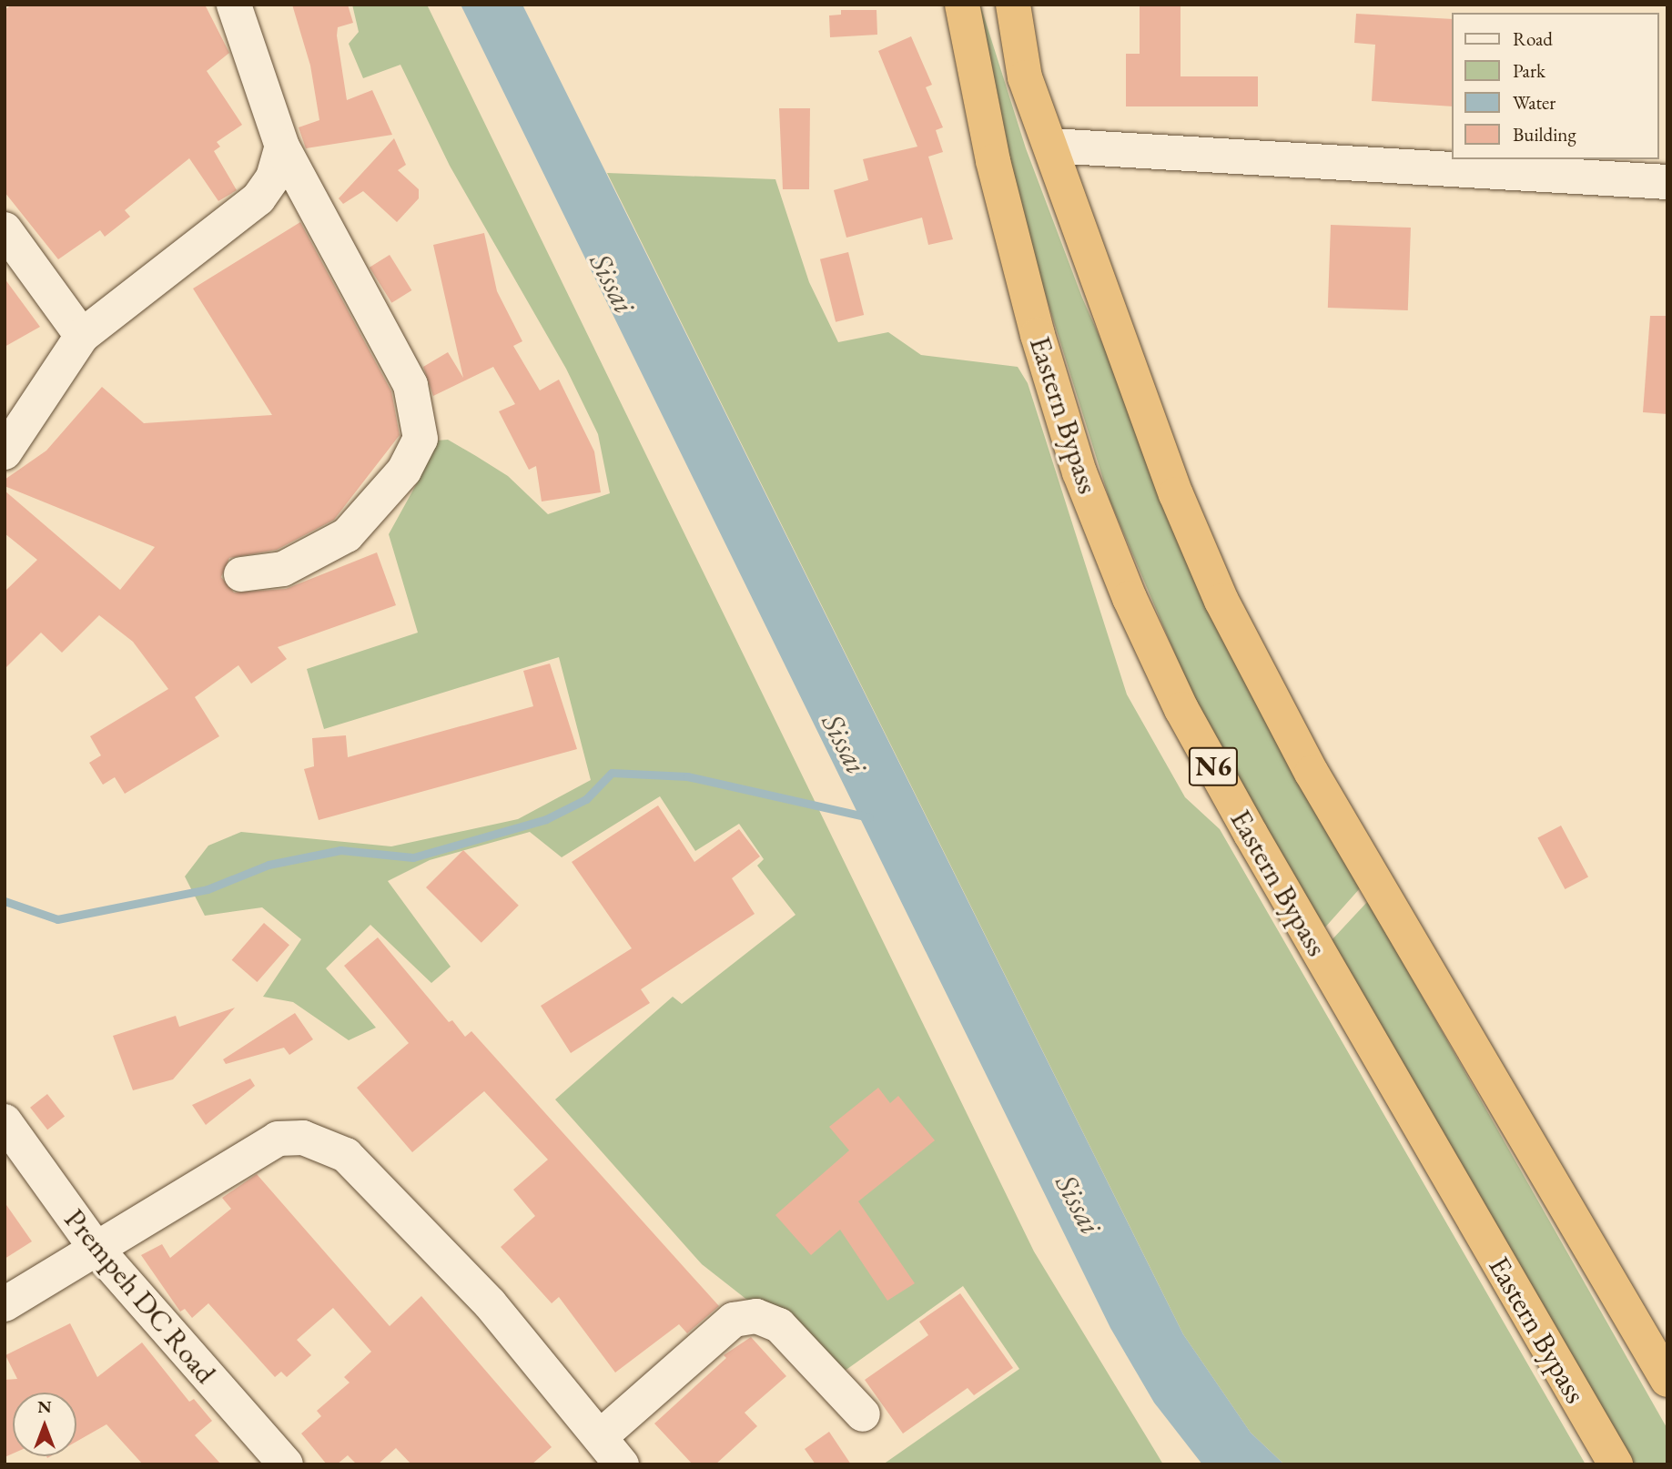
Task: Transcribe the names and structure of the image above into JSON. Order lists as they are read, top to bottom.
{
  "streets": {
    "highway": ["Eastern Bypass", "N6"],
    "street": ["Prempeh DC Road"]
  },
  "water": ["Sissai"],
  "legend": [
    "Road",
    "Park",
    "Water",
    "Building"
  ],
  "north": "top"
}
